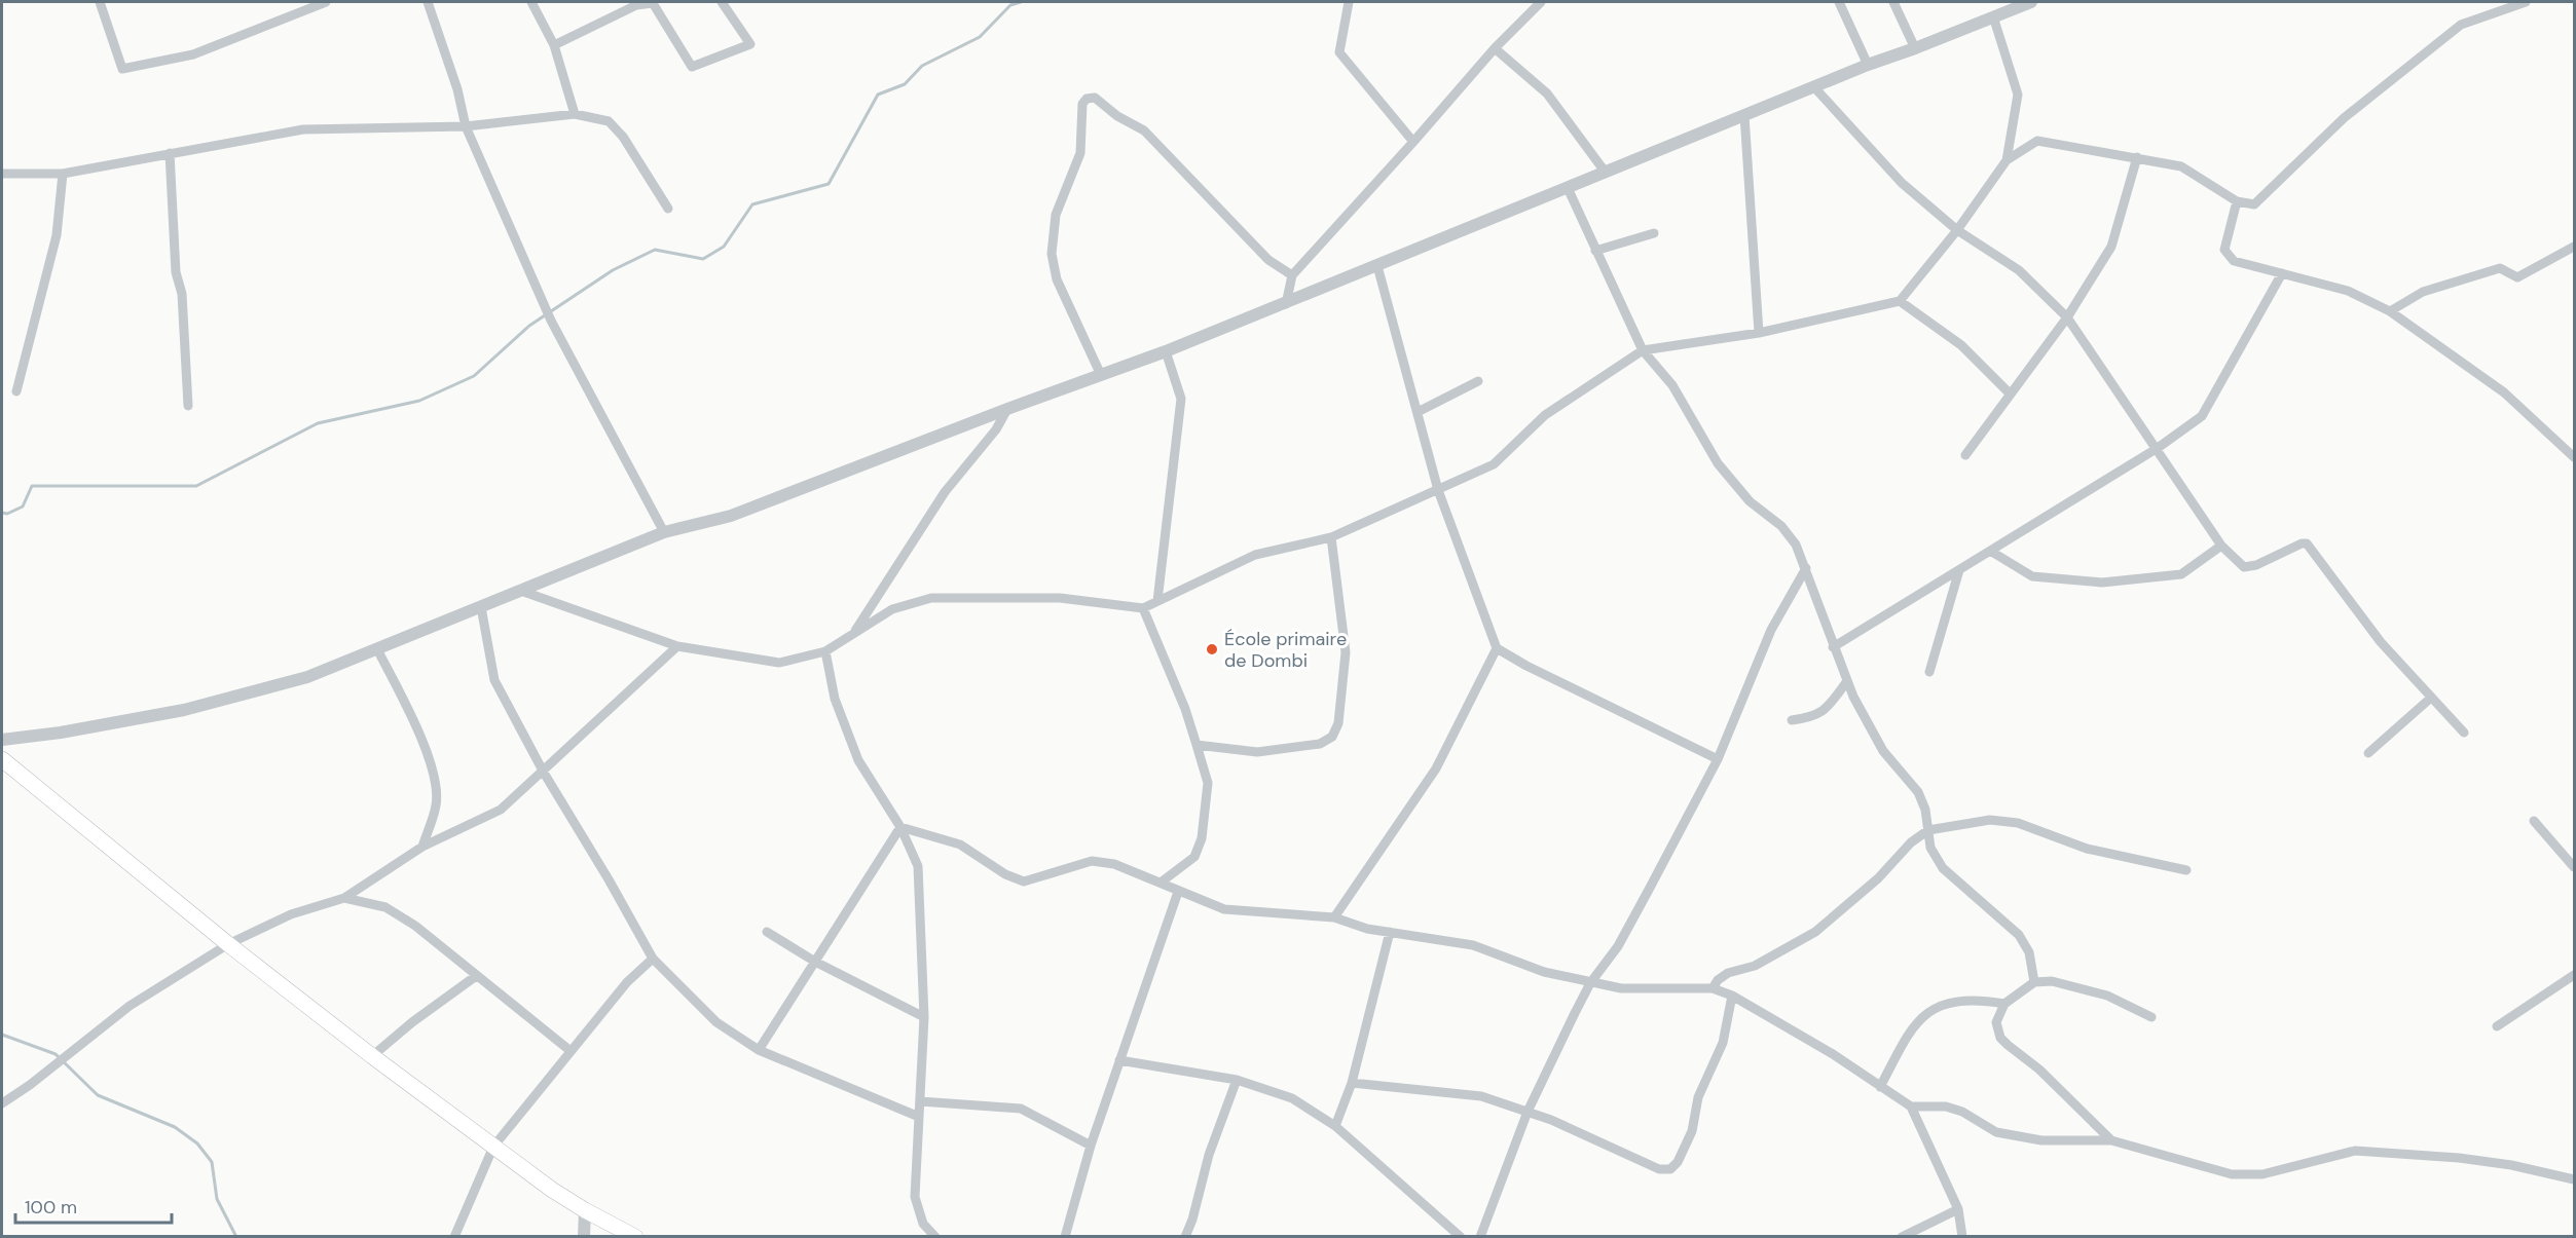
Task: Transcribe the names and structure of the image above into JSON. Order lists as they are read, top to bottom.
{
  "places": ["École primaire de Dombi"],
  "scale_bar": "100 m"
}
